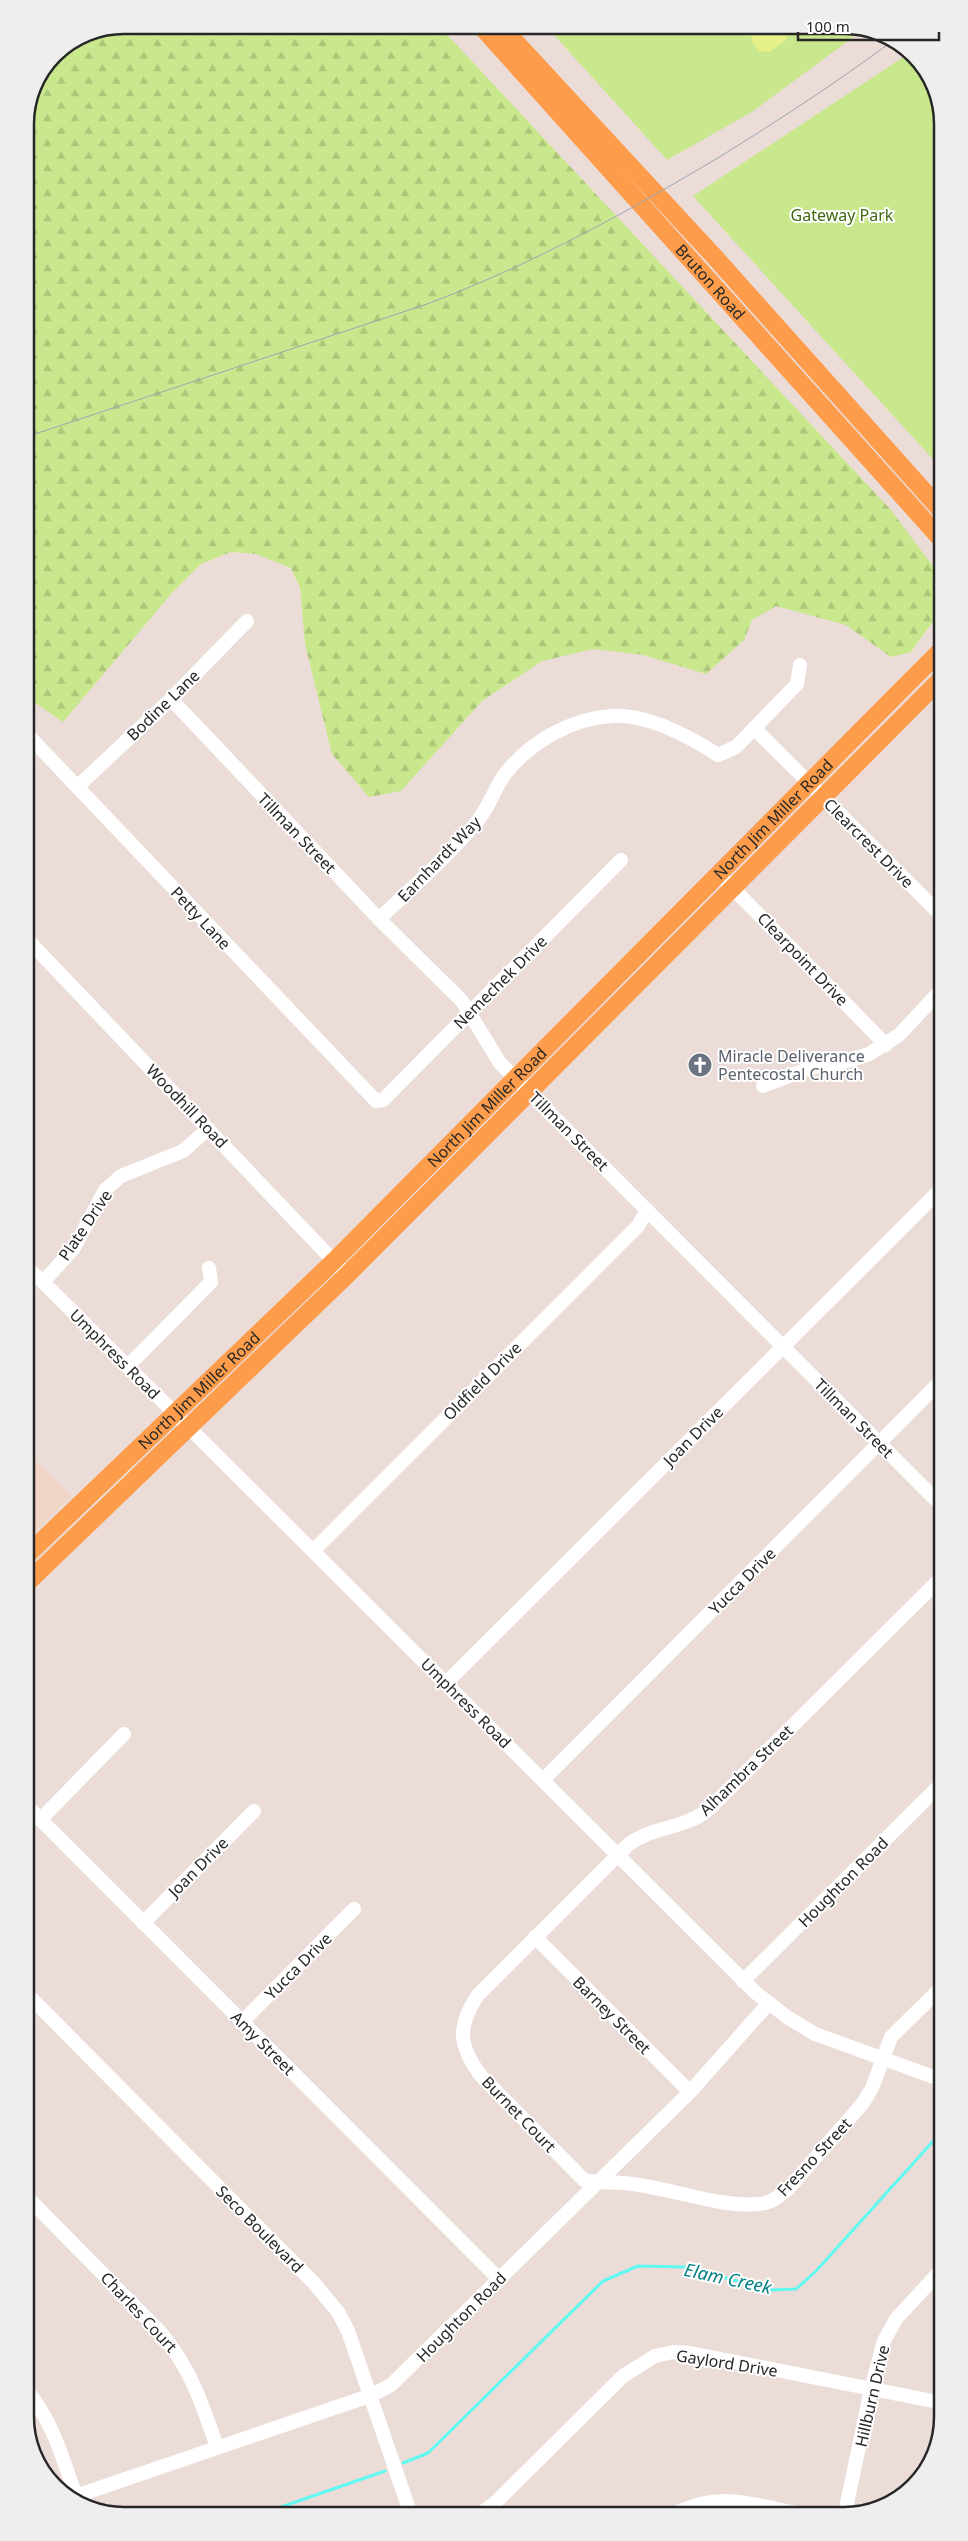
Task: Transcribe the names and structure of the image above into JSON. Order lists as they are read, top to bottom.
{
  "streets": {
    "main road": ["Bruton Road", "North Jim Miller Road"],
    "street": [
      "Bodine Lane",
      "Tillman Street",
      "Clearcrest Drive",
      "Earnhardt Way",
      "Petty Lane",
      "Clearpoint Drive",
      "Nemechek Drive",
      "Woodhill Road",
      "Plate Drive",
      "Umphress Road",
      "Oldfield Drive",
      "Joan Drive",
      "Yucca Drive",
      "Alhambra Street",
      "Houghton Road",
      "Barney Street",
      "Amy Street",
      "Burnet Court",
      "Fresno Street",
      "Seco Boulevard",
      "Charles Court",
      "Gaylord Drive",
      "Hillburn Drive"
    ]
  },
  "crossings": [
    ["Bodine Lane", "Tillman Street"],
    ["Bodine Lane", "Petty Lane"],
    ["North Jim Miller Road", "Tillman Street"],
    ["North Jim Miller Road", "Clearcrest Drive"],
    ["North Jim Miller Road", "Clearpoint Drive"],
    ["North Jim Miller Road", "Woodhill Road"],
    ["North Jim Miller Road", "Umphress Road"],
    ["Tillman Street", "Earnhardt Way"],
    ["Tillman Street", "Nemechek Drive"],
    ["Tillman Street", "Oldfield Drive"],
    ["Tillman Street", "Joan Drive"],
    ["Tillman Street", "Yucca Drive"],
    ["Clearcrest Drive", "Earnhardt Way"],
    ["Petty Lane", "Nemechek Drive"],
    ["Woodhill Road", "Plate Drive"],
    ["Plate Drive", "Umphress Road"],
    ["Umphress Road", "Oldfield Drive"],
    ["Umphress Road", "Joan Drive"],
    ["Umphress Road", "Yucca Drive"],
    ["Umphress Road", "Alhambra Street"],
    ["Umphress Road", "Houghton Road"],
    ["Umphress Road", "Fresno Street"],
    ["Joan Drive", "Amy Street"],
    ["Yucca Drive", "Amy Street"],
    ["Alhambra Street", "Barney Street"],
    ["Alhambra Street", "Burnet Court"],
    ["Houghton Road", "Barney Street"],
    ["Houghton Road", "Amy Street"],
    ["Houghton Road", "Burnet Court"],
    ["Houghton Road", "Fresno Street"],
    ["Houghton Road", "Seco Boulevard"],
    ["Houghton Road", "Charles Court"],
    ["Burnet Court", "Fresno Street"],
    ["Gaylord Drive", "Hillburn Drive"]
  ],
  "water": ["Elam Creek"],
  "parks": ["Gateway Park"],
  "places": {
    "church": ["Miracle Deliverance Pentecostal Church"]
  },
  "scale_bar": "100 m"
}
